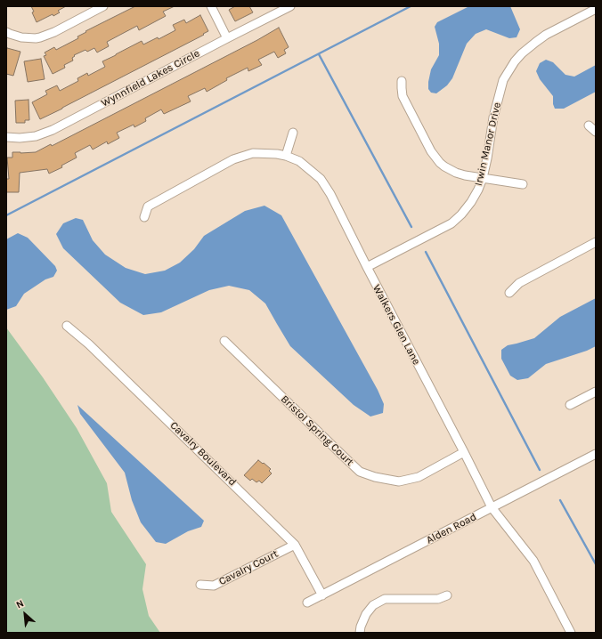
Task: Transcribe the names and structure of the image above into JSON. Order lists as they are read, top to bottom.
{
  "streets": {
    "street": [
      "Wynnfield Lakes Circle",
      "Irwin Manor Drive",
      "Walkers Glen Lane",
      "Bristol Spring Court",
      "Cavalry Boulevard",
      "Alden Road",
      "Cavalry Court"
    ]
  },
  "crossings": [
    ["Irwin Manor Drive", "Walkers Glen Lane"],
    ["Walkers Glen Lane", "Bristol Spring Court"],
    ["Walkers Glen Lane", "Alden Road"],
    ["Cavalry Boulevard", "Alden Road"],
    ["Cavalry Boulevard", "Cavalry Court"]
  ],
  "north": "top left"
}
